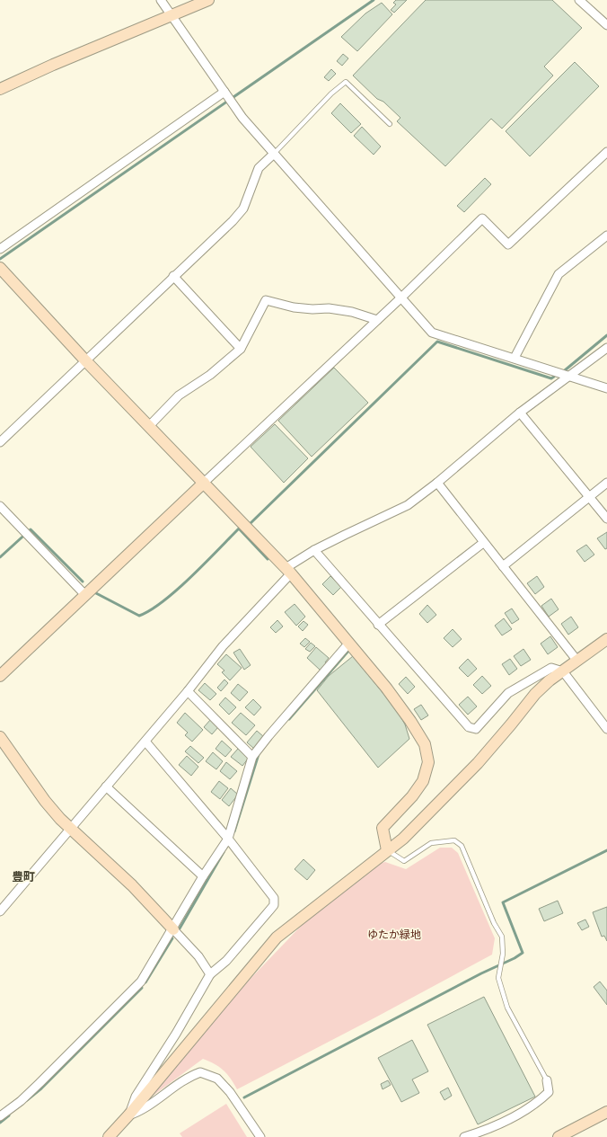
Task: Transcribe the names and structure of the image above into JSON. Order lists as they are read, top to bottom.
{
  "districts": ["豊町"],
  "parks": ["ゆたか緑地"]
}
